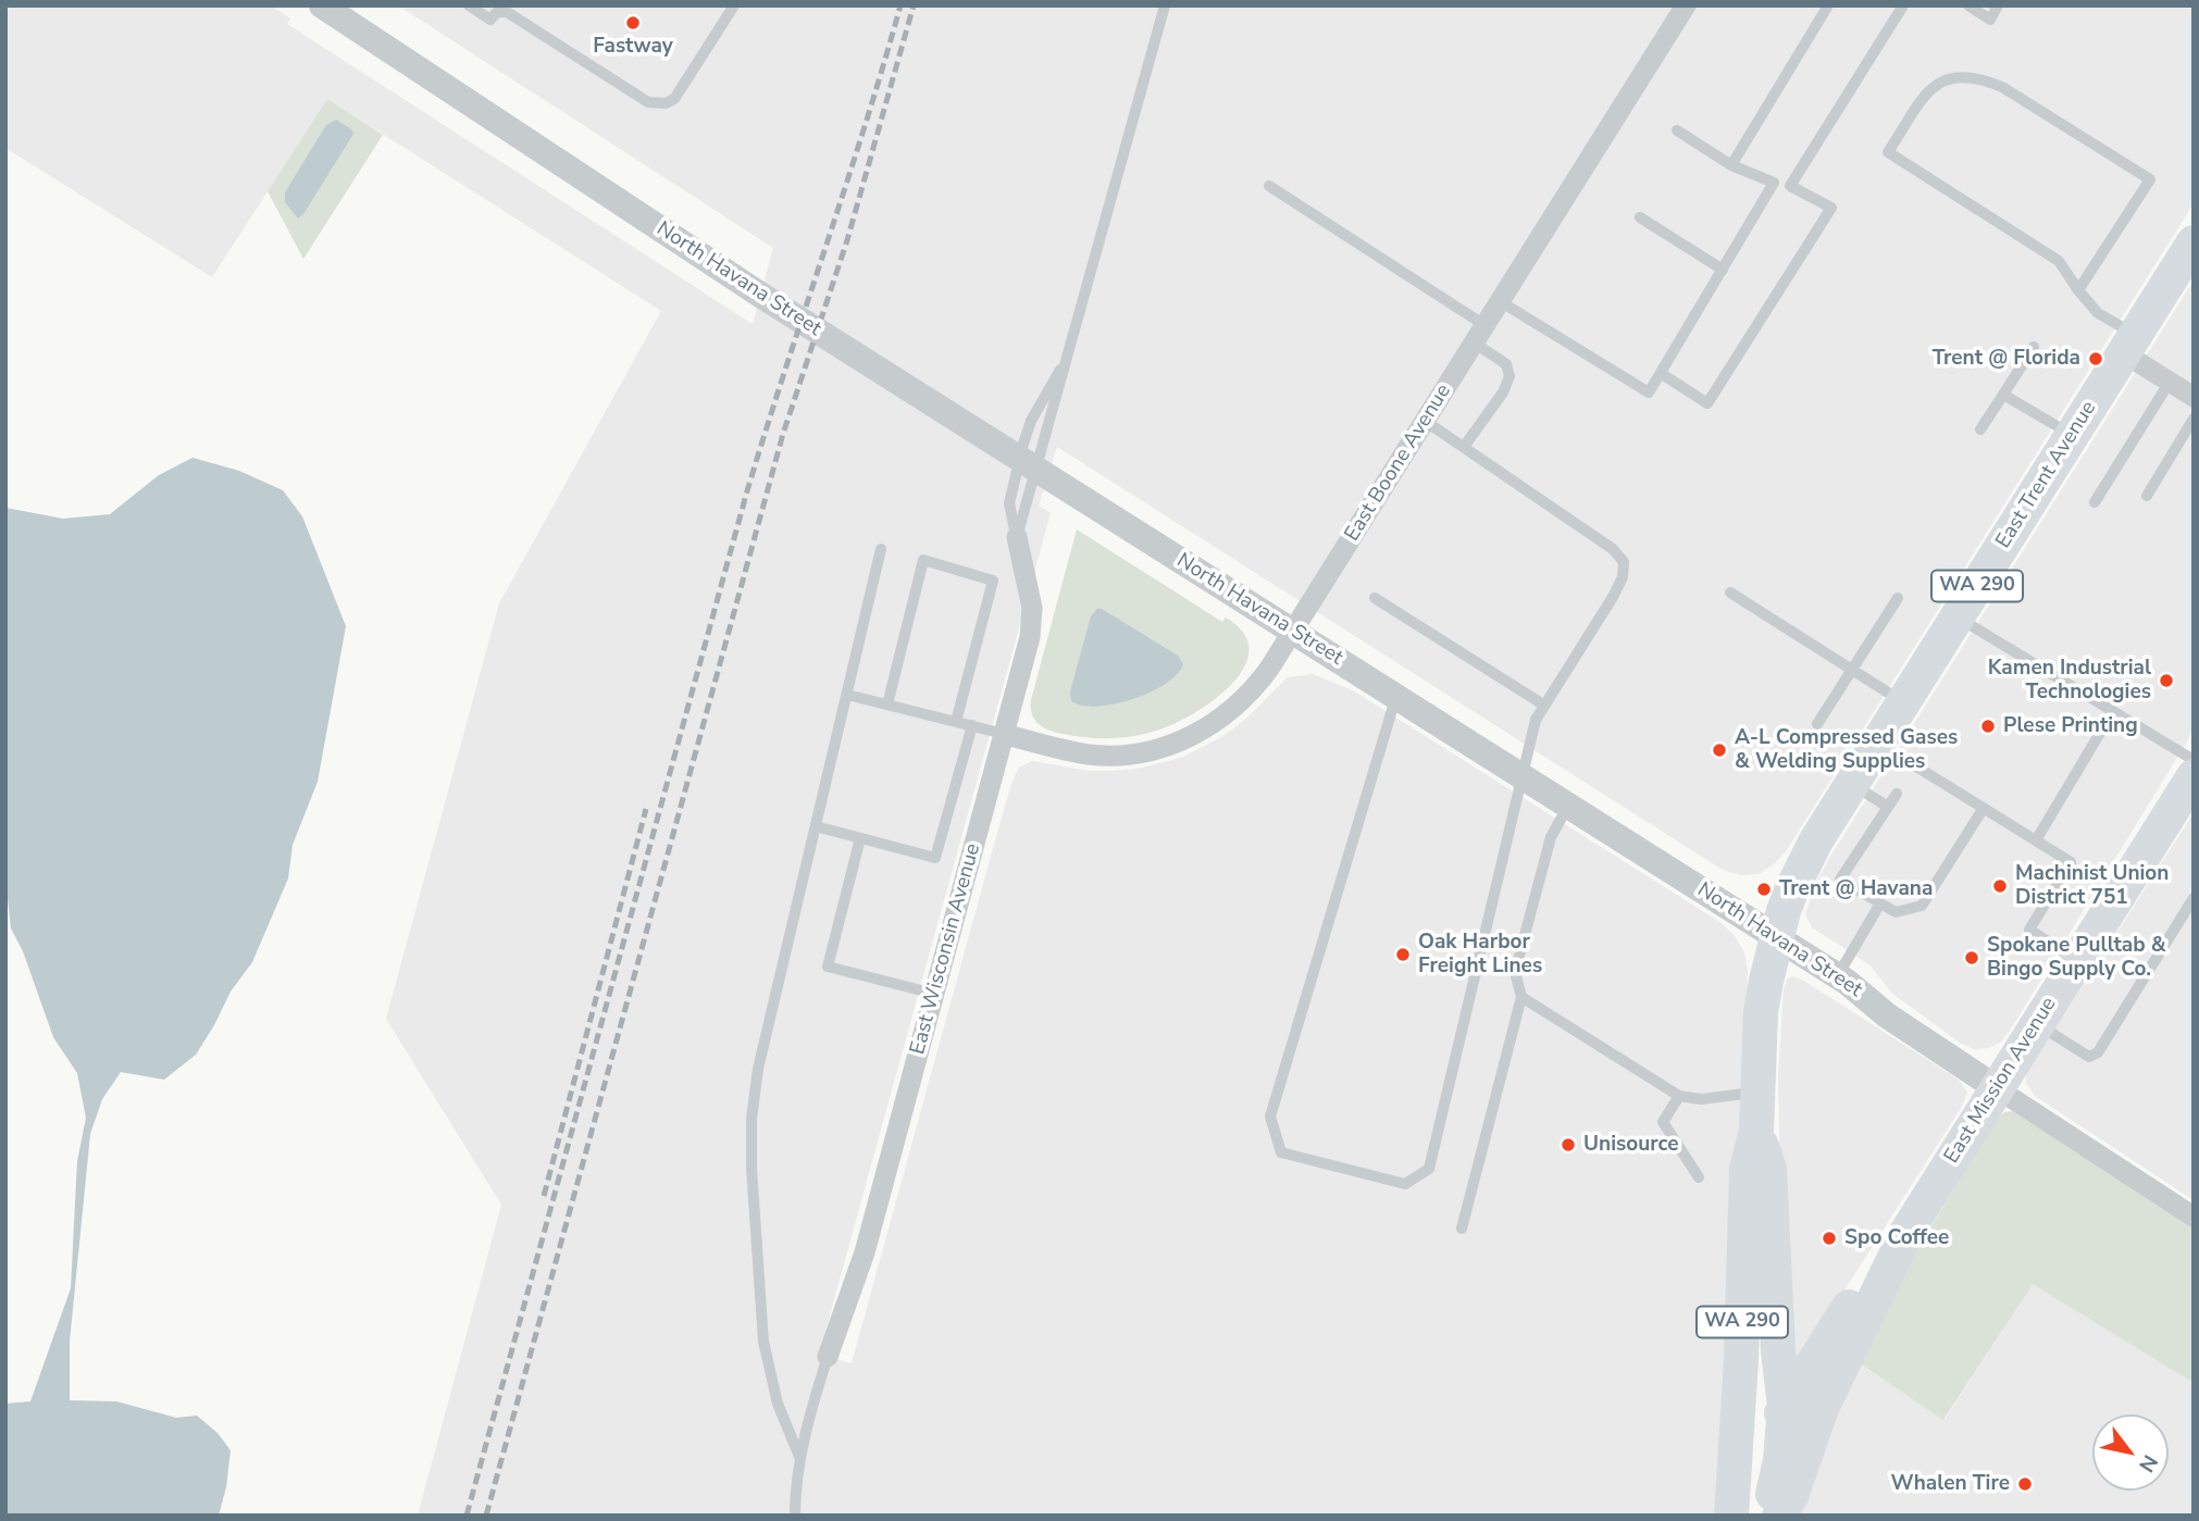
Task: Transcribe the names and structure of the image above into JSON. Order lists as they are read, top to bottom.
{
  "streets": {
    "main road": ["East Trent Avenue", "WA 290", "East Mission Avenue"],
    "street": ["North Havana Street", "East Boone Avenue", "East Wisconsin Avenue"]
  },
  "crossings": [
    ["North Havana Street", "East Boone Avenue"],
    ["North Havana Street", "East Trent Avenue"],
    ["North Havana Street", "East Mission Avenue"],
    ["East Boone Avenue", "East Wisconsin Avenue"],
    ["East Trent Avenue", "East Mission Avenue"]
  ],
  "places": [
    "Fastway",
    "Trent @ Florida",
    "Kamen Industrial Technologies",
    "Plese Printing",
    "A-L Compressed Gases & Welding Supplies",
    "Machinist Union District 751",
    "Trent @ Havana",
    "Oak Harbor Freight Lines",
    "Spokane Pulltab & Bingo Supply Co.",
    "Unisource",
    "Spo Coffee",
    "Whalen Tire"
  ],
  "north": "bottom right"
}
